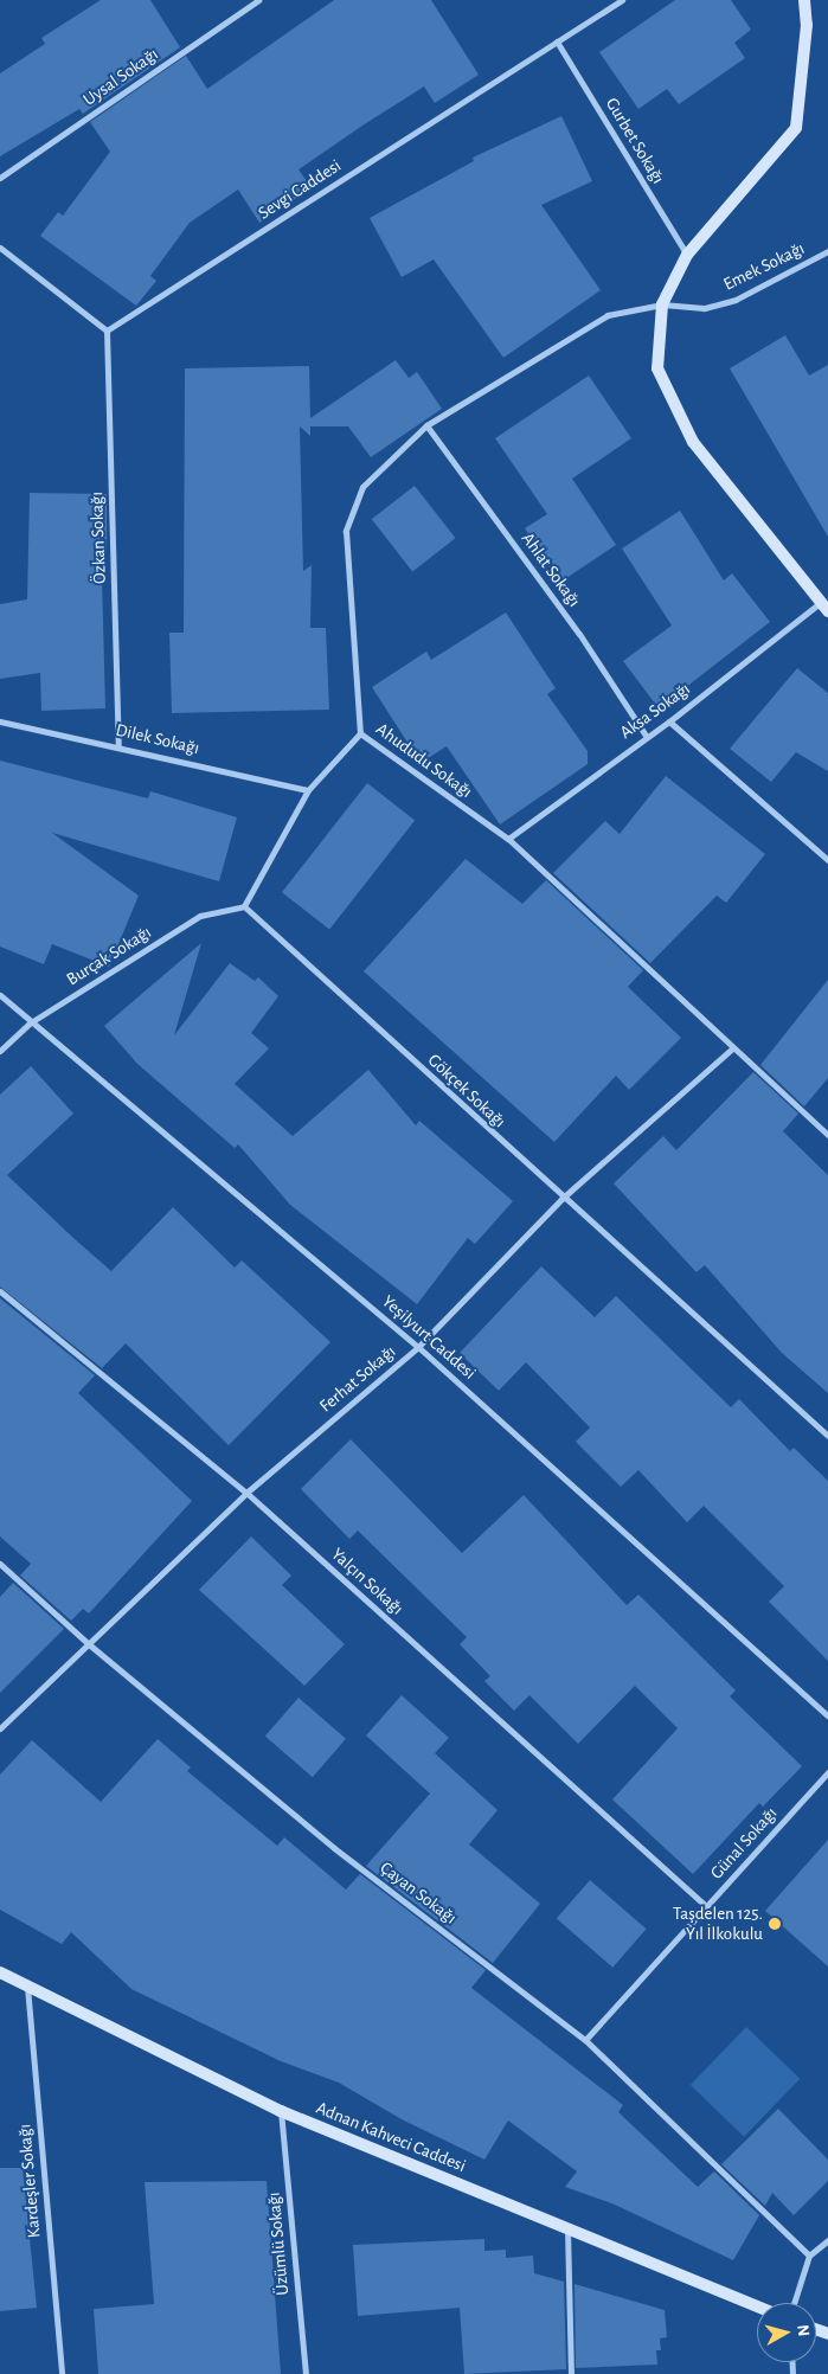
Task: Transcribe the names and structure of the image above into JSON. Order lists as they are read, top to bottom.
{
  "streets": {
    "street": [
      "Uysal Sokağı",
      "Gurbet Sokağı",
      "Sevgi Caddesi",
      "Emek Sokağı",
      "Özkan Sokağı",
      "Ahlat Sokağı",
      "Aksa Sokağı",
      "Dilek Sokağı",
      "Ahududu Sokağı",
      "Burçak Sokağı",
      "Gökçek Sokağı",
      "Yeşilyurt Caddesi",
      "Ferhat Sokağı",
      "Yalçın Sokağı",
      "Günal Sokağı",
      "Çayan Sokağı",
      "Adnan Kahveci Caddesi",
      "Kardeşler Sokağı",
      "Üzümlü Sokağı"
    ]
  },
  "crossings": [
    ["Gurbet Sokağı", "Sevgi Caddesi"],
    ["Sevgi Caddesi", "Özkan Sokağı"],
    ["Emek Sokağı", "Ahududu Sokağı"],
    ["Özkan Sokağı", "Dilek Sokağı"],
    ["Ahlat Sokağı", "Aksa Sokağı"],
    ["Ahlat Sokağı", "Ahududu Sokağı"],
    ["Aksa Sokağı", "Ahududu Sokağı"],
    ["Ahududu Sokağı", "Ferhat Sokağı"],
    ["Burçak Sokağı", "Gökçek Sokağı"],
    ["Burçak Sokağı", "Yeşilyurt Caddesi"],
    ["Gökçek Sokağı", "Ferhat Sokağı"],
    ["Yeşilyurt Caddesi", "Ferhat Sokağı"],
    ["Ferhat Sokağı", "Yalçın Sokağı"],
    ["Ferhat Sokağı", "Çayan Sokağı"],
    ["Yalçın Sokağı", "Günal Sokağı"],
    ["Günal Sokağı", "Çayan Sokağı"],
    ["Adnan Kahveci Caddesi", "Kardeşler Sokağı"],
    ["Adnan Kahveci Caddesi", "Üzümlü Sokağı"]
  ],
  "places": ["Taşdelen 125. Yıl İlkokulu"],
  "north": "right"
}
